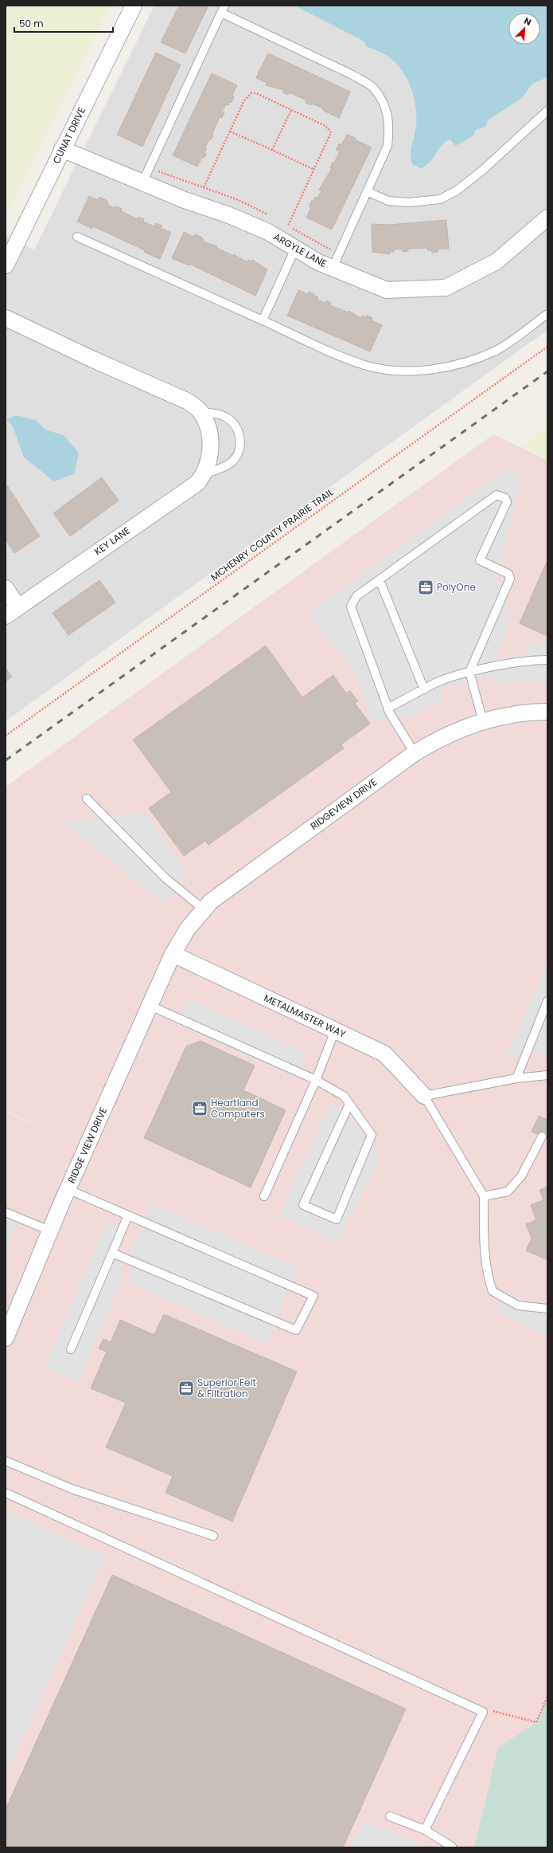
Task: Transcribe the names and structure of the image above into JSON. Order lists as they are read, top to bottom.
{
  "streets": {
    "street": [
      "CUNAT DRIVE",
      "ARGYLE LANE",
      "KEY LANE",
      "RIDGEVIEW DRIVE",
      "METALMASTER WAY",
      "RIDGE VIEW DRIVE"
    ],
    "path": ["MCHENRY COUNTY PRAIRIE TRAIL"]
  },
  "crossings": [
    ["CUNAT DRIVE", "ARGYLE LANE"],
    ["RIDGEVIEW DRIVE", "METALMASTER WAY"],
    ["RIDGEVIEW DRIVE", "RIDGE VIEW DRIVE"],
    ["METALMASTER WAY", "RIDGE VIEW DRIVE"]
  ],
  "places": {
    "office": ["PolyOne", "Heartland Computers", "Superior Felt & Filtration"]
  },
  "scale_bar": "50 m",
  "north": "top right"
}
